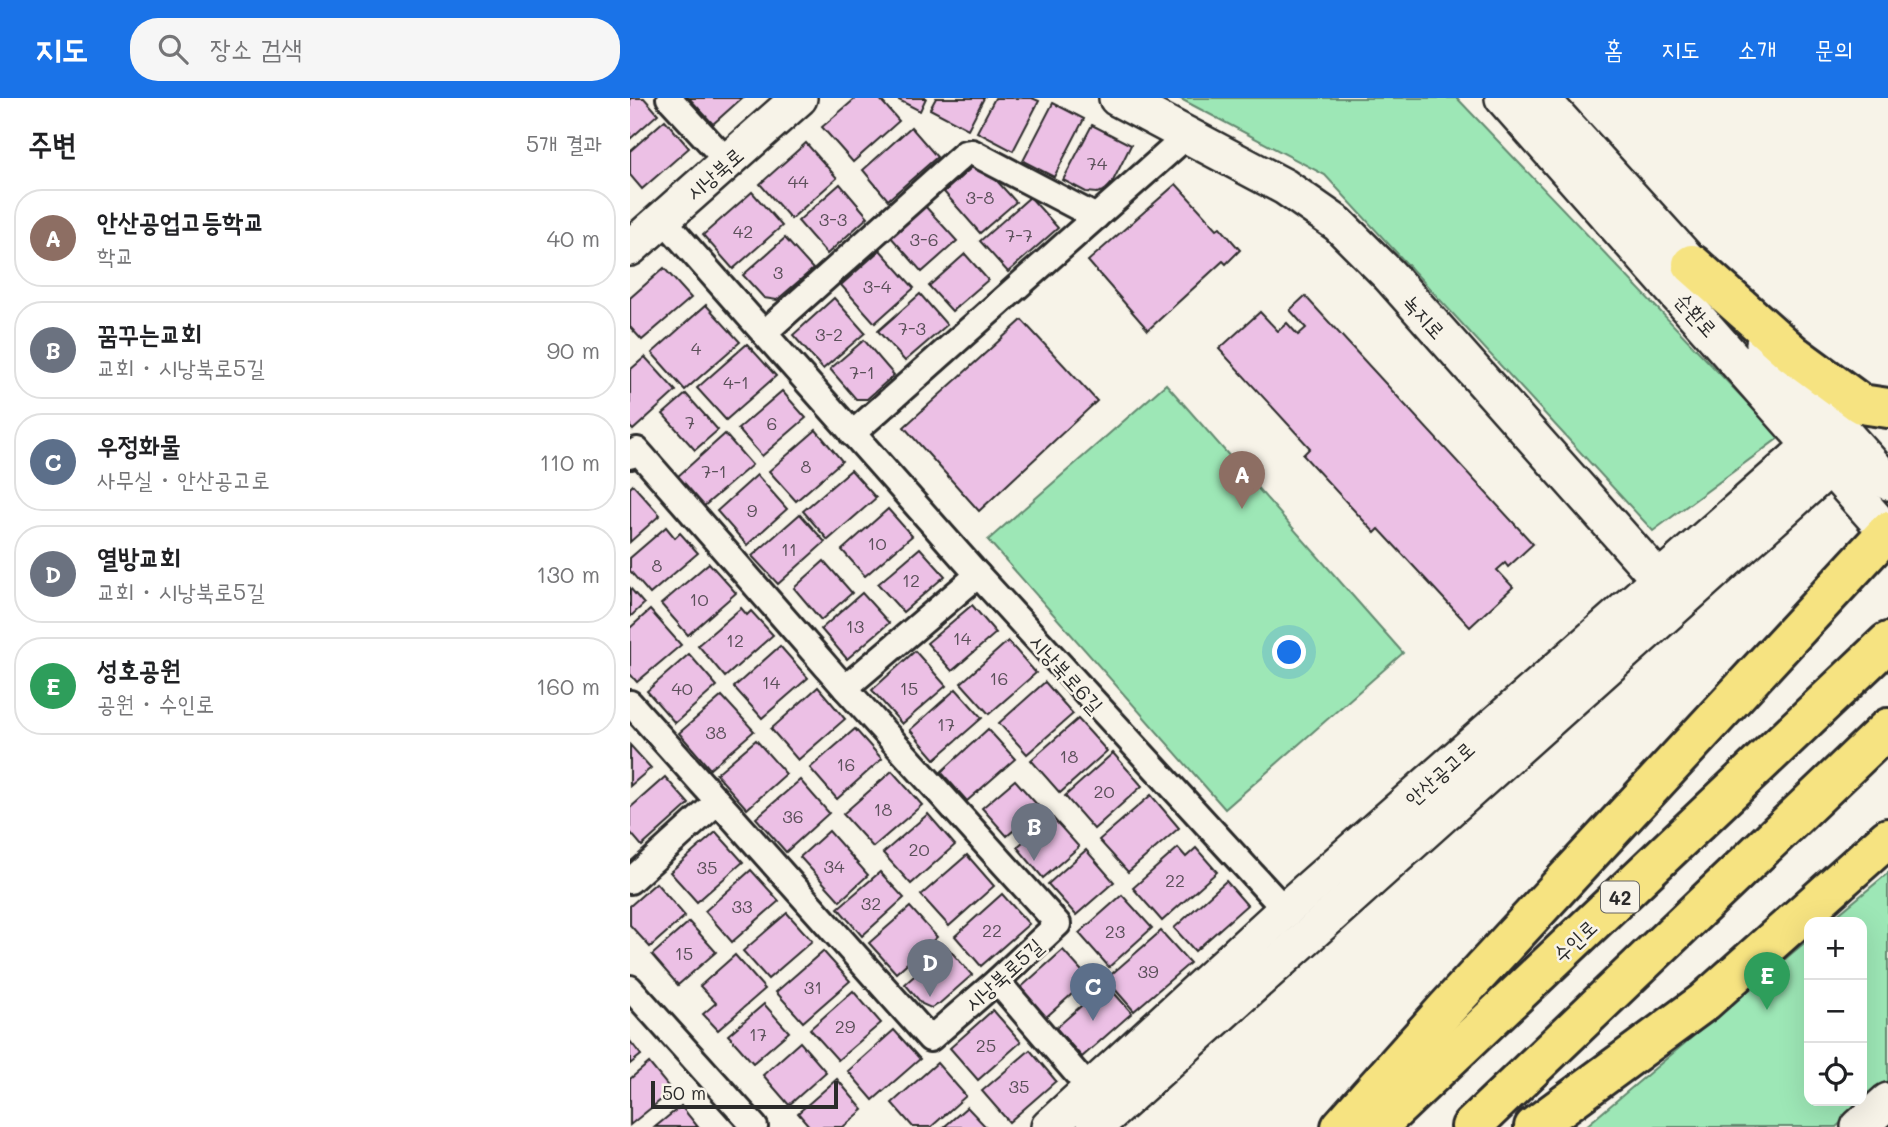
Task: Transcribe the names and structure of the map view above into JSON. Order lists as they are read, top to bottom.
{
  "streets": {
    "main road": ["42", "수인로"],
    "street": [
      "시낭북로",
      "순환로",
      "녹지로",
      "시낭북로6길",
      "안산공고로",
      "시낭북로5길"
    ]
  },
  "crossings": [
    ["시낭북로", "시낭북로6길"],
    ["순환로", "안산공고로"],
    ["녹지로", "안산공고로"],
    ["시낭북로6길", "안산공고로"]
  ],
  "house_numbers": [
    "74",
    "44",
    "3-8",
    "3-3",
    "42",
    "7-7",
    "3-6",
    "3",
    "3-4",
    "7-3",
    "3-2",
    "4",
    "7-1",
    "4-1",
    "7",
    "6",
    "8",
    "7-1",
    "9",
    "10",
    "11",
    "8",
    "12",
    "10",
    "13",
    "14",
    "12",
    "16",
    "14",
    "40",
    "15",
    "17",
    "38",
    "18",
    "16",
    "20",
    "18",
    "36",
    "20",
    "34",
    "35",
    "22",
    "32",
    "33",
    "22",
    "23",
    "15",
    "39",
    "31",
    "29",
    "17",
    "25",
    "35"
  ],
  "scale_bar": "50 m",
  "page": {
    "header": "지도",
    "search": "장소 검색",
    "nav": [
      "홈",
      "지도",
      "소개",
      "문의"
    ],
    "heading": ["주변", "5개 결과"],
    "list": [
      {
        "mark": "A",
        "name": "안산공업고등학교",
        "note": "학교",
        "value": "40 m"
      },
      {
        "mark": "B",
        "name": "꿈꾸는교회",
        "note": "교회 · 시낭북로5길",
        "value": "90 m"
      },
      {
        "mark": "C",
        "name": "우정화물",
        "note": "사무실 · 안산공고로",
        "value": "110 m"
      },
      {
        "mark": "D",
        "name": "열방교회",
        "note": "교회 · 시낭북로5길",
        "value": "130 m"
      },
      {
        "mark": "E",
        "name": "성호공원",
        "note": "공원 · 수인로",
        "value": "160 m"
      }
    ],
    "pins": [
      "A",
      "B",
      "D",
      "E",
      "C"
    ],
    "map_buttons": ["+", "−"],
    "scale": "50 m"
  }
}
